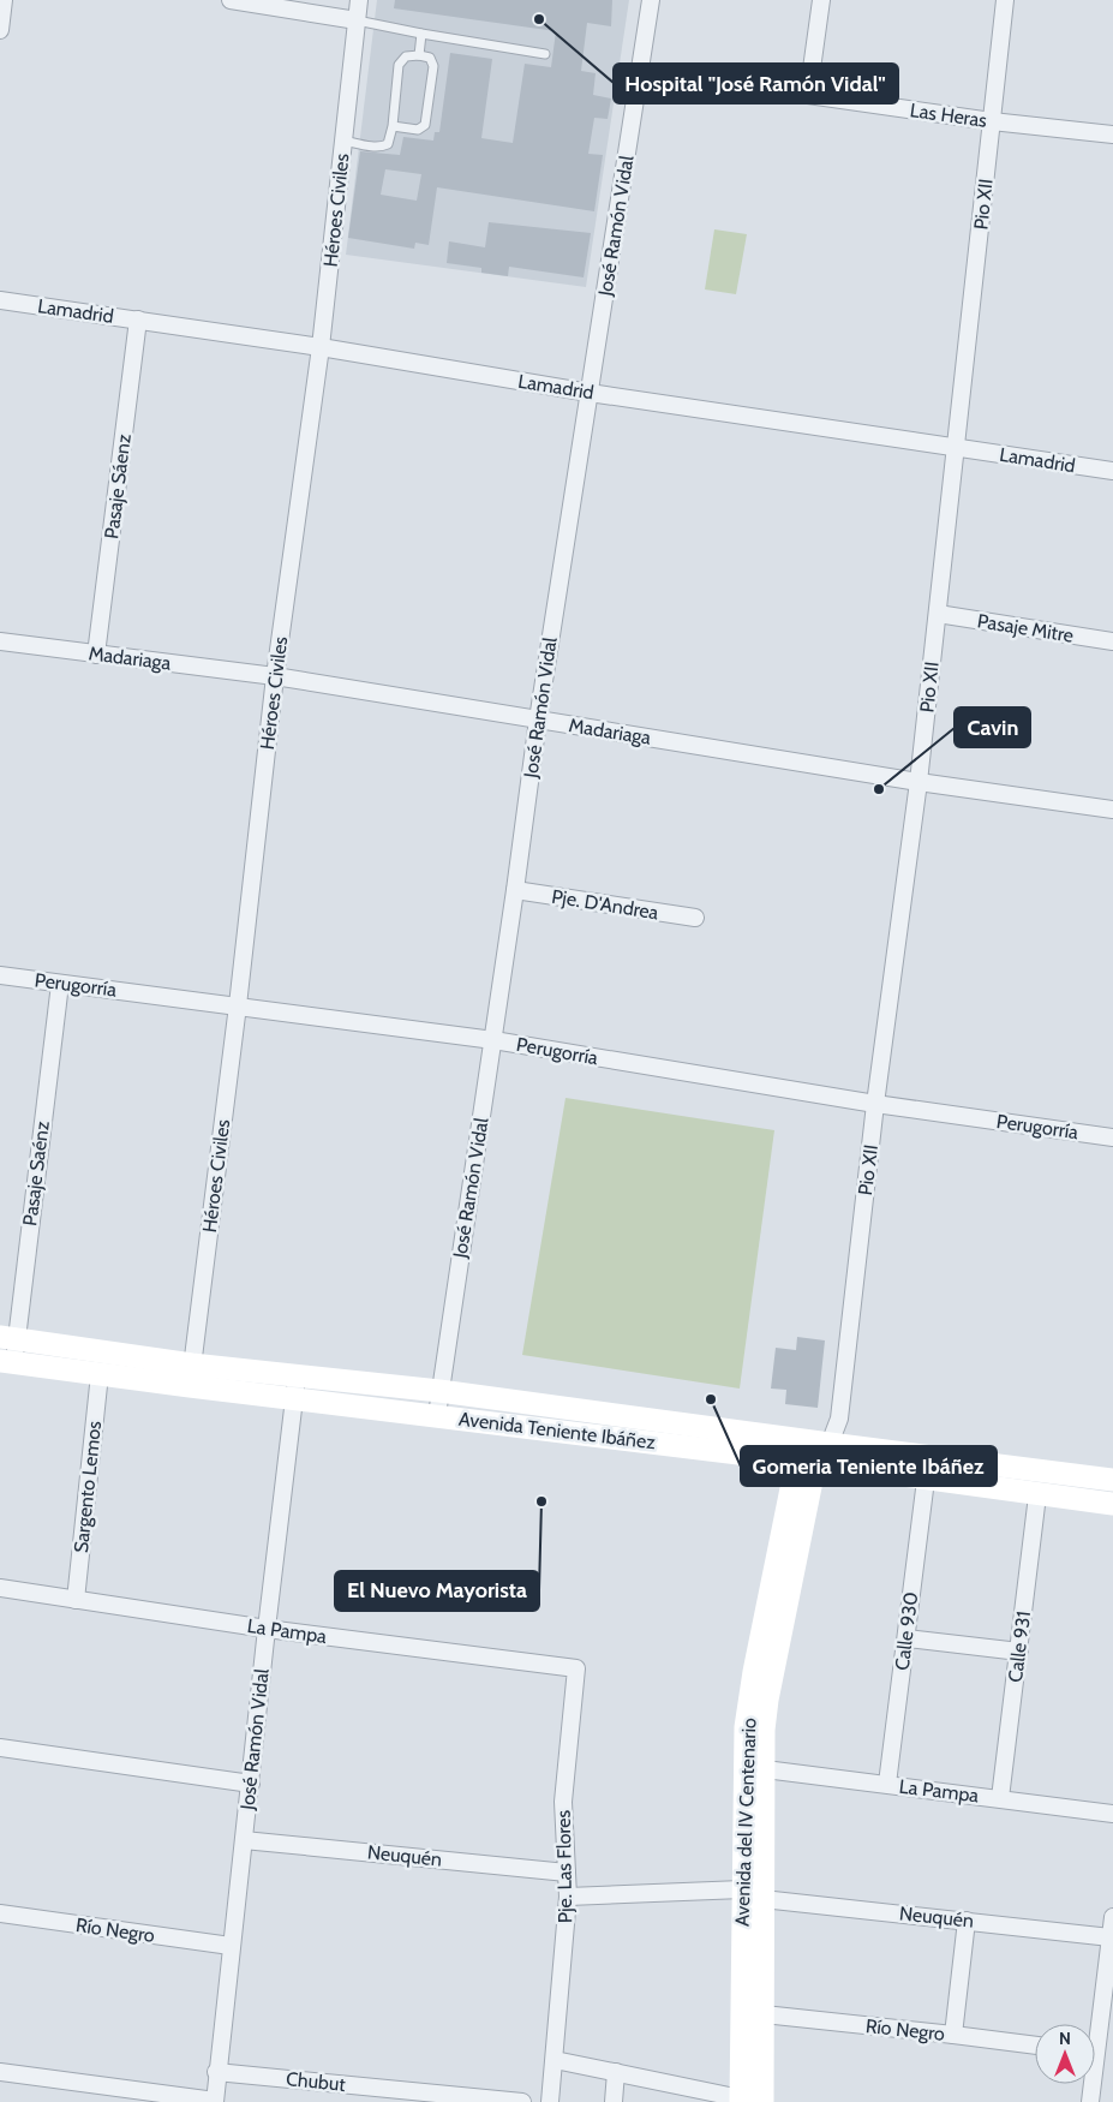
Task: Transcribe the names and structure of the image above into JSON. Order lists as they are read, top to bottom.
{
  "streets": {
    "main road": ["Avenida Teniente Ibáñez", "Avenida del IV Centenario"],
    "street": [
      "Las Heras",
      "Pio XII",
      "Héroes Civiles",
      "José Ramón Vidal",
      "Lamadrid",
      "Pasaje Sáenz",
      "Pasaje Mitre",
      "Madariaga",
      "Pje. D'Andrea",
      "Perugorría",
      "Pasaje Saénz",
      "Sargento Lemos",
      "La Pampa",
      "Calle 930",
      "Calle 931",
      "Neuquén",
      "Pje. Las Flores",
      "Río Negro",
      "Chubut"
    ]
  },
  "crossings": [
    ["Las Heras", "Pio XII"],
    ["Las Heras", "José Ramón Vidal"],
    ["Pio XII", "Lamadrid"],
    ["Pio XII", "Pasaje Mitre"],
    ["Pio XII", "Madariaga"],
    ["Pio XII", "Perugorría"],
    ["Pio XII", "Avenida Teniente Ibáñez"],
    ["Héroes Civiles", "Lamadrid"],
    ["Héroes Civiles", "Madariaga"],
    ["Héroes Civiles", "Perugorría"],
    ["Héroes Civiles", "Avenida Teniente Ibáñez"],
    ["José Ramón Vidal", "Lamadrid"],
    ["José Ramón Vidal", "Madariaga"],
    ["José Ramón Vidal", "Pje. D'Andrea"],
    ["José Ramón Vidal", "Perugorría"],
    ["José Ramón Vidal", "Avenida Teniente Ibáñez"],
    ["José Ramón Vidal", "La Pampa"],
    ["José Ramón Vidal", "Neuquén"],
    ["José Ramón Vidal", "Río Negro"],
    ["José Ramón Vidal", "Chubut"],
    ["Lamadrid", "Pasaje Sáenz"],
    ["Pasaje Sáenz", "Madariaga"],
    ["Perugorría", "Pasaje Saénz"],
    ["Pasaje Saénz", "Avenida Teniente Ibáñez"],
    ["Avenida Teniente Ibáñez", "Sargento Lemos"],
    ["Avenida Teniente Ibáñez", "Calle 930"],
    ["Avenida Teniente Ibáñez", "Calle 931"],
    ["Avenida Teniente Ibáñez", "Avenida del IV Centenario"],
    ["Sargento Lemos", "La Pampa"],
    ["La Pampa", "Calle 930"],
    ["La Pampa", "Calle 931"],
    ["La Pampa", "Avenida del IV Centenario"],
    ["La Pampa", "Pje. Las Flores"],
    ["Avenida del IV Centenario", "Neuquén"],
    ["Avenida del IV Centenario", "Río Negro"],
    ["Neuquén", "Pje. Las Flores"]
  ],
  "places": [
    "Hospital \"José Ramón Vidal\"",
    "Cavin",
    "Gomeria Teniente Ibáñez",
    "El Nuevo Mayorista"
  ],
  "north": "top"
}
